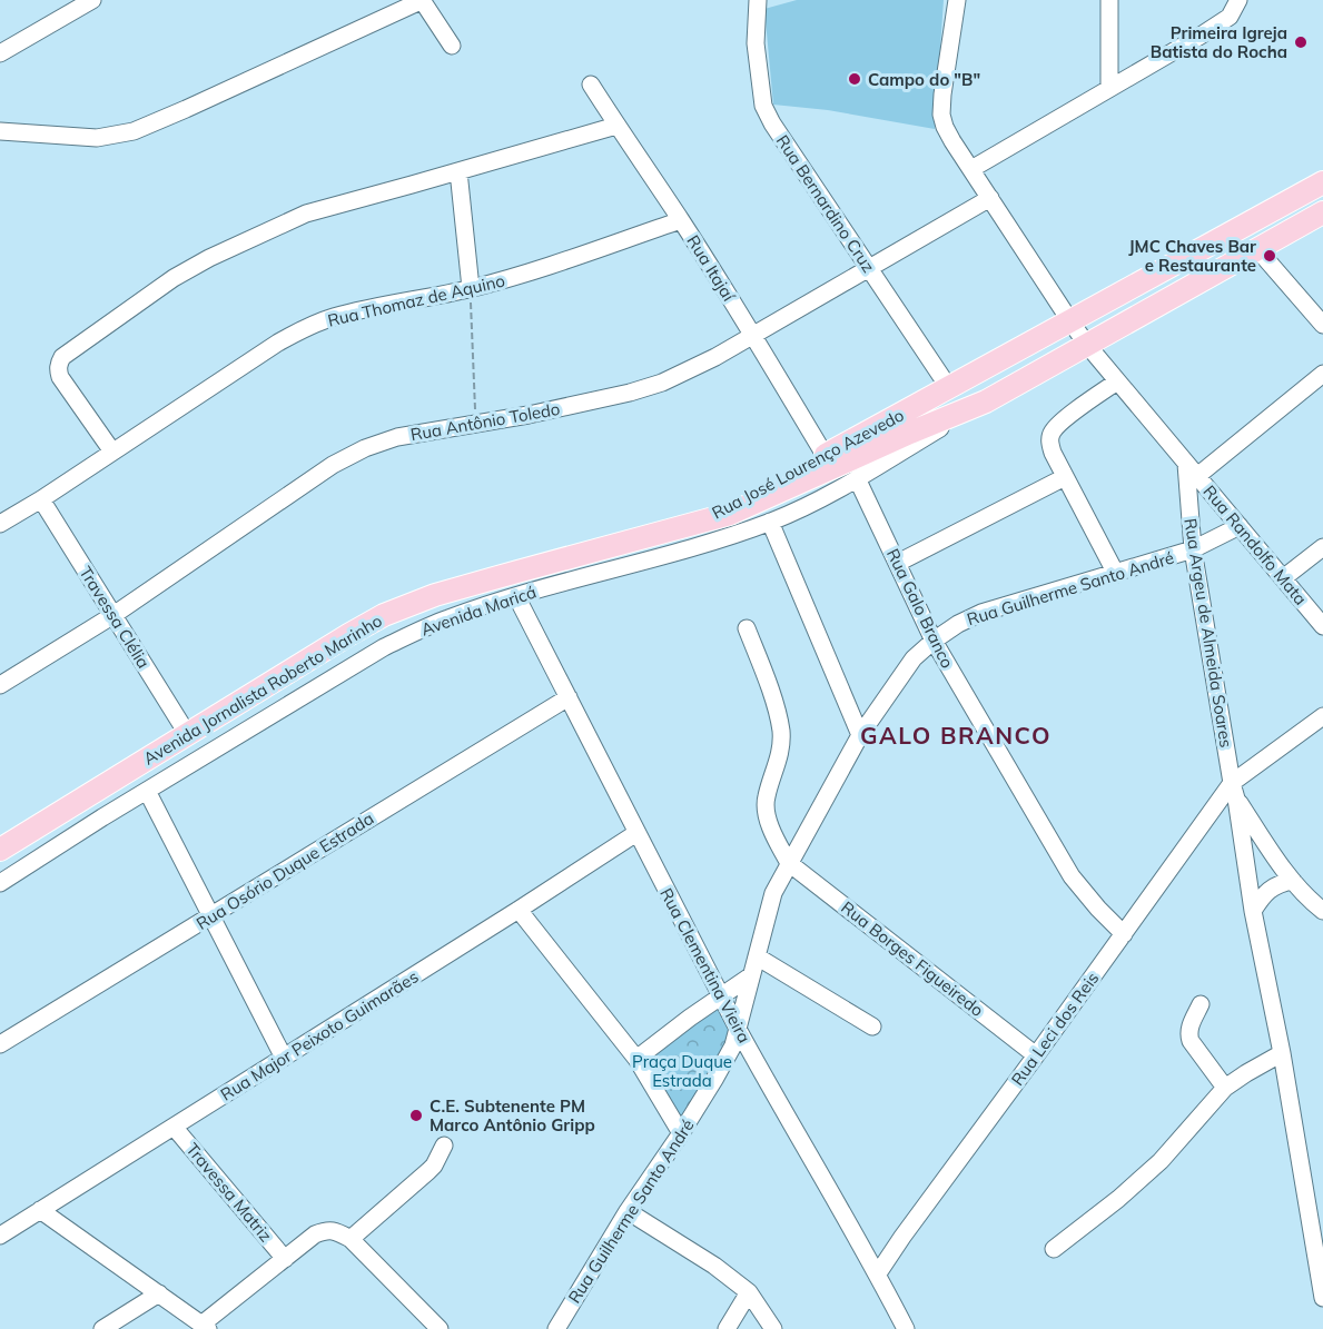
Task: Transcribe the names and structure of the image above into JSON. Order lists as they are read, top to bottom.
{
  "streets": {
    "main road": ["Rua José Lourenço Azevedo", "Avenida Jornalista Roberto Marinho"],
    "street": [
      "Rua Bernardino Cruz",
      "Rua Itajaí",
      "Rua Thomaz de Aquino",
      "Rua Antônio Toledo",
      "Rua Randolfo Mata",
      "Rua Guilherme Santo André",
      "Rua Galo Branco",
      "Avenida Maricá",
      "Travessa Clélia",
      "Rua Argeu de Almeida Soares",
      "Rua Osório Duque Estrada",
      "Rua Borges Figueiredo",
      "Rua Clementina Vieira",
      "Rua Leci dos Reis",
      "Rua Major Peixoto Guimarães",
      "Travessa Matriz"
    ]
  },
  "crossings": [
    ["Rua Bernardino Cruz", "Rua Antônio Toledo"],
    ["Rua Bernardino Cruz", "Rua José Lourenço Azevedo"],
    ["Rua Itajaí", "Rua Thomaz de Aquino"],
    ["Rua Itajaí", "Rua Antônio Toledo"],
    ["Rua Itajaí", "Rua José Lourenço Azevedo"],
    ["Rua Thomaz de Aquino", "Travessa Clélia"],
    ["Rua Antônio Toledo", "Travessa Clélia"],
    ["Rua José Lourenço Azevedo", "Avenida Maricá"],
    ["Rua José Lourenço Azevedo", "Avenida Jornalista Roberto Marinho"],
    ["Rua Randolfo Mata", "Rua Guilherme Santo André"],
    ["Rua Randolfo Mata", "Rua Argeu de Almeida Soares"],
    ["Rua Guilherme Santo André", "Rua Galo Branco"],
    ["Rua Guilherme Santo André", "Rua Argeu de Almeida Soares"],
    ["Rua Guilherme Santo André", "Rua Borges Figueiredo"],
    ["Rua Guilherme Santo André", "Rua Clementina Vieira"],
    ["Rua Galo Branco", "Avenida Maricá"],
    ["Rua Galo Branco", "Rua Leci dos Reis"],
    ["Avenida Maricá", "Rua Clementina Vieira"],
    ["Travessa Clélia", "Avenida Jornalista Roberto Marinho"],
    ["Rua Argeu de Almeida Soares", "Rua Leci dos Reis"],
    ["Rua Osório Duque Estrada", "Rua Clementina Vieira"],
    ["Rua Borges Figueiredo", "Rua Leci dos Reis"],
    ["Rua Clementina Vieira", "Rua Leci dos Reis"],
    ["Rua Clementina Vieira", "Rua Major Peixoto Guimarães"],
    ["Rua Major Peixoto Guimarães", "Travessa Matriz"]
  ],
  "districts": ["GALO BRANCO"],
  "parks": ["Praça Duque Estrada"],
  "places": [
    "Primeira Igreja Batista do Rocha",
    "Campo do \"B\"",
    "JMC Chaves Bar e Restaurante",
    "C.E. Subtenente PM Marco Antônio Gripp"
  ]
}
